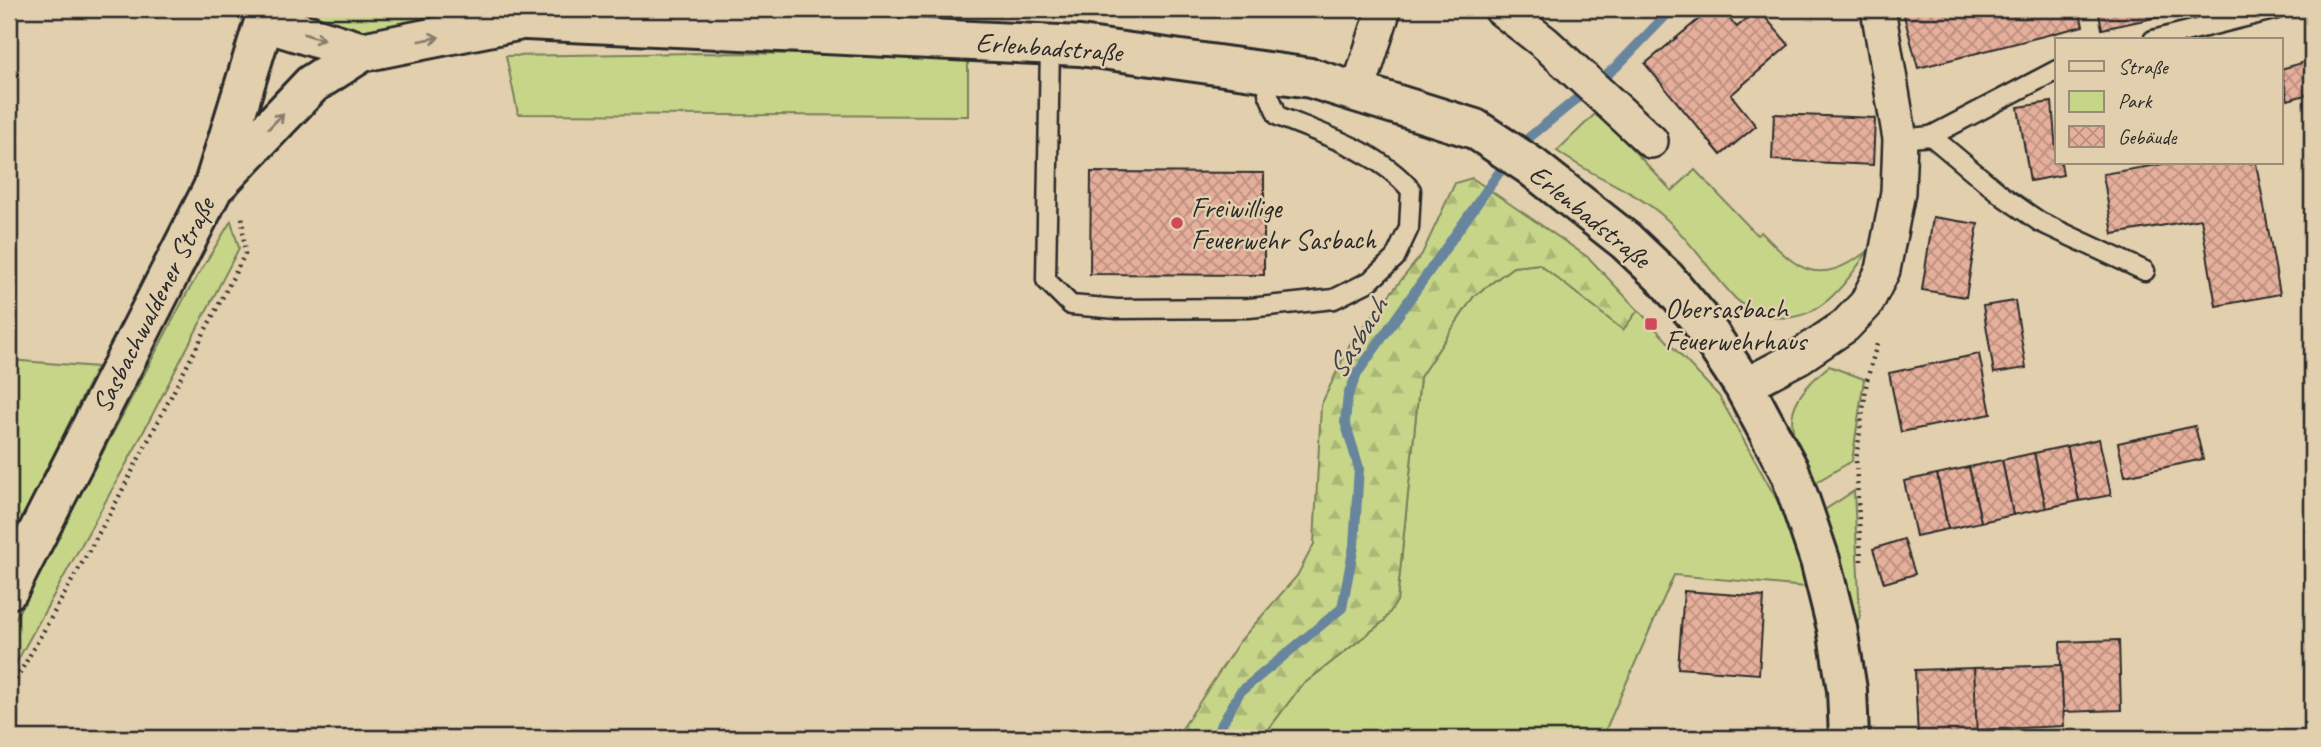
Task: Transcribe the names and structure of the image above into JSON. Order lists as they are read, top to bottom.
{
  "streets": {
    "street": ["Erlenbadstraße", "Sasbachwaldener Straße"]
  },
  "crossings": [
    ["Erlenbadstraße", "Sasbachwaldener Straße"]
  ],
  "water": ["Sasbach"],
  "places": {
    "other": ["Freiwillige Feuerwehr Sasbach"],
    "transit": ["Obersasbach Feuerwehrhaus"]
  },
  "legend": ["Straße", "Park", "Gebäude"]
}
